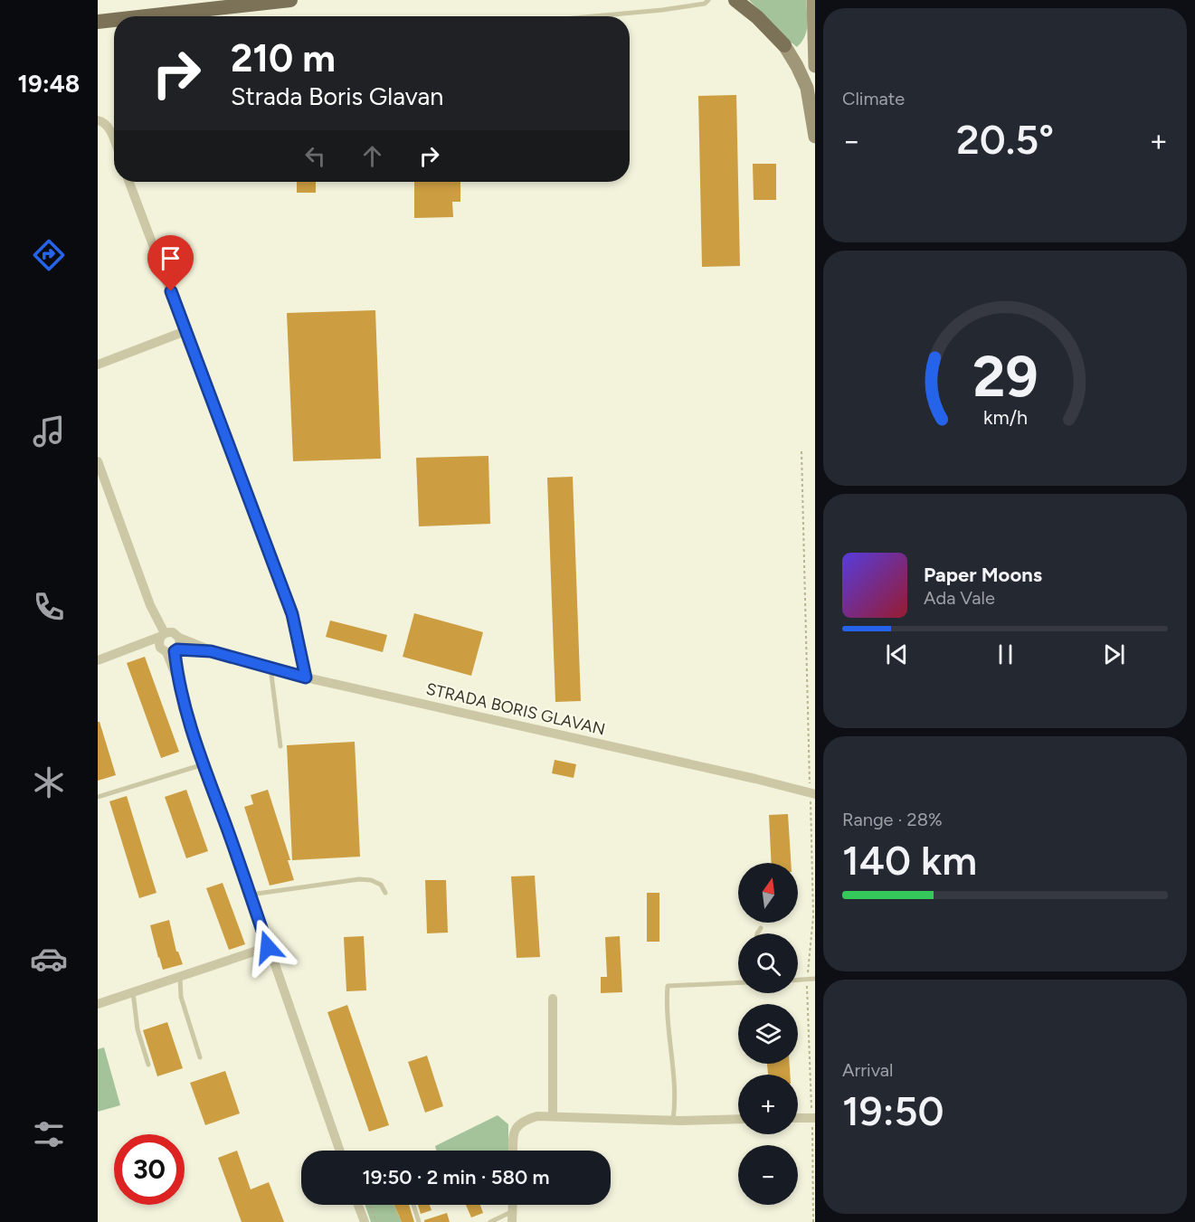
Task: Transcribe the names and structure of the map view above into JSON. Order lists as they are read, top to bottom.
{
  "streets": {
    "street": ["STRADA BORIS GLAVAN"]
  },
  "north": "top",
  "page": {
    "tabs": "19:48",
    "tile": [
      "Climate",
      ["Range · 28%", "140 km"],
      ["Arrival", "19:50"]
    ],
    "turn": ["210 m", "Strada Boris Glavan"],
    "heat": ["−", "20.5°", "+"],
    "song": ["Paper Moons", "Ada Vale"],
    "map_buttons": ["+", "−"],
    "limit": "30",
    "trip": "19:50 · 2 min · 580 m",
    "gauge": ["29", "km/h"]
  }
}
